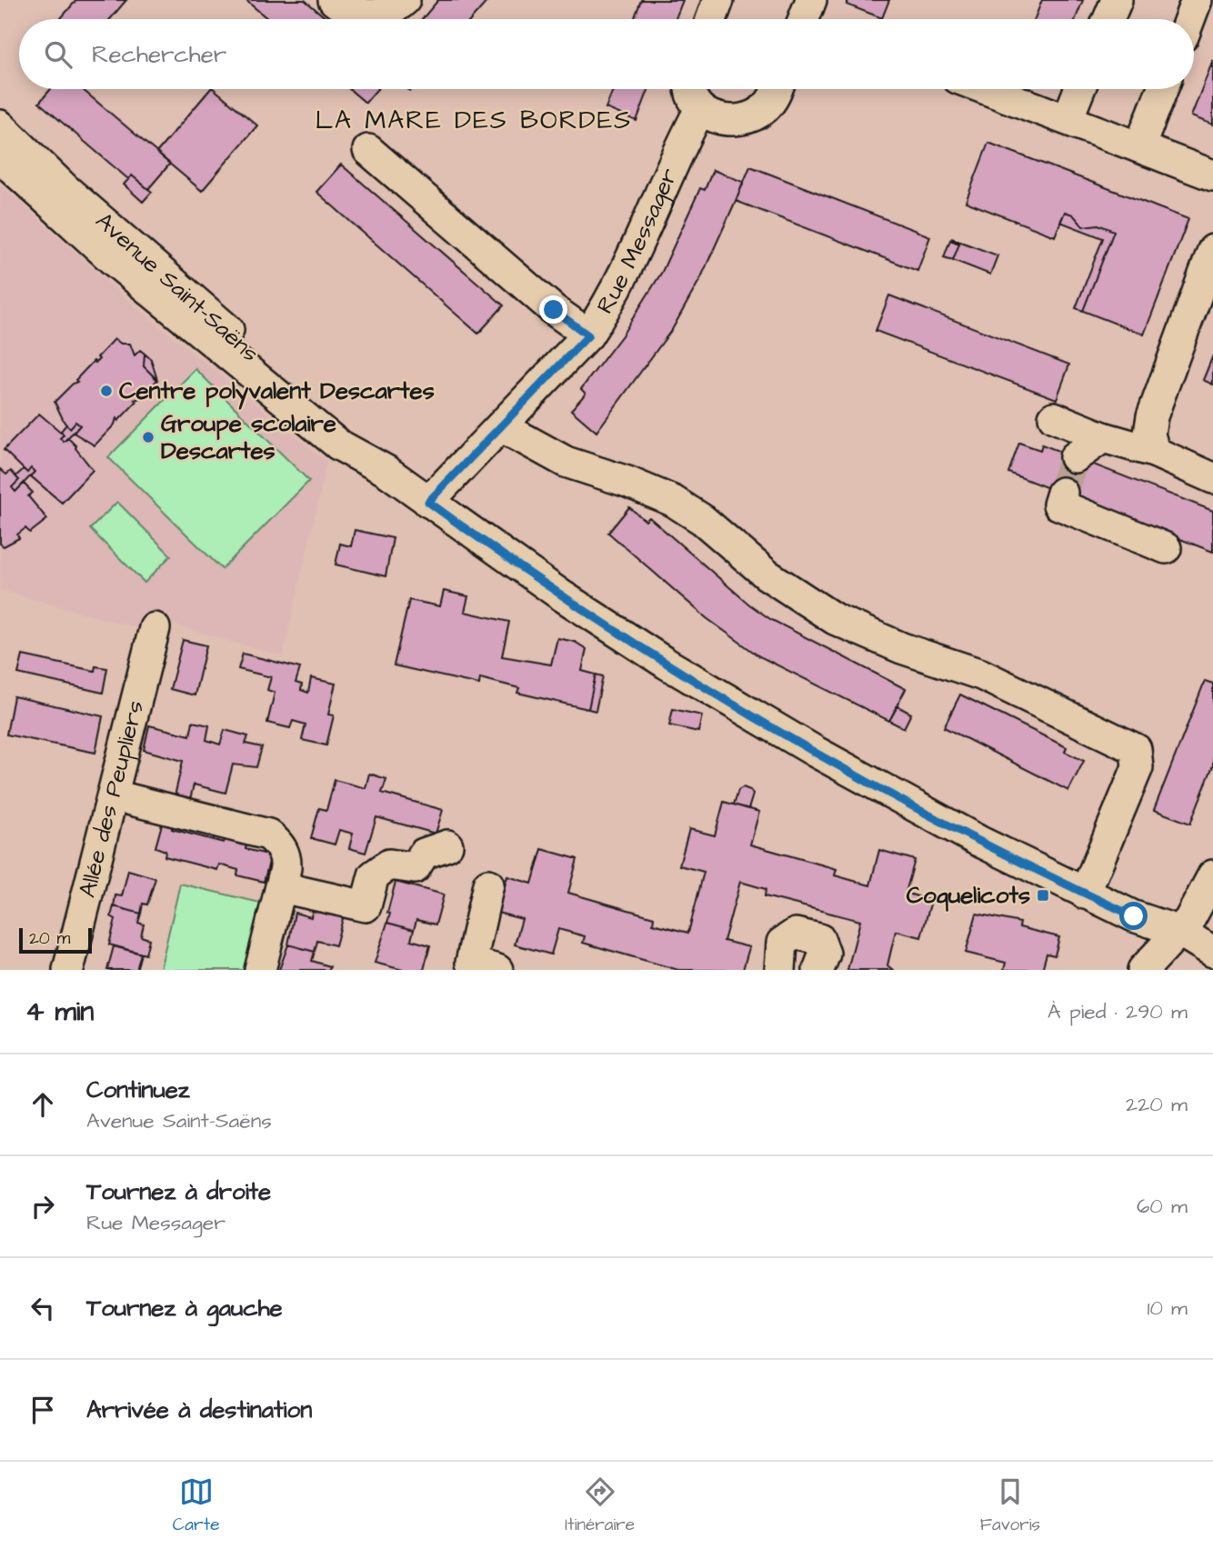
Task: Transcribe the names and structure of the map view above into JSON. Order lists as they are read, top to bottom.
{
  "streets": {
    "street": ["Rue Messager", "Avenue Saint-Saëns", "Allée des Peupliers"]
  },
  "crossings": [
    ["Rue Messager", "Avenue Saint-Saëns"]
  ],
  "districts": ["LA MARE DES BORDES"],
  "places": {
    "other": ["Centre polyvalent Descartes", "Groupe scolaire Descartes"],
    "transit": ["Coquelicots"]
  },
  "scale_bar": "20 m",
  "page": {
    "search": "Rechercher",
    "scale": "20 m",
    "heading": ["4 min", "À pied · 290 m"],
    "list": [
      ["Continuez", "Avenue Saint-Saëns", "220 m"],
      ["Tournez à droite", "Rue Messager", "60 m"],
      ["Tournez à gauche", "10 m"],
      "Arrivée à destination"
    ],
    "nav": ["Carte", "Itinéraire", "Favoris"]
  }
}
